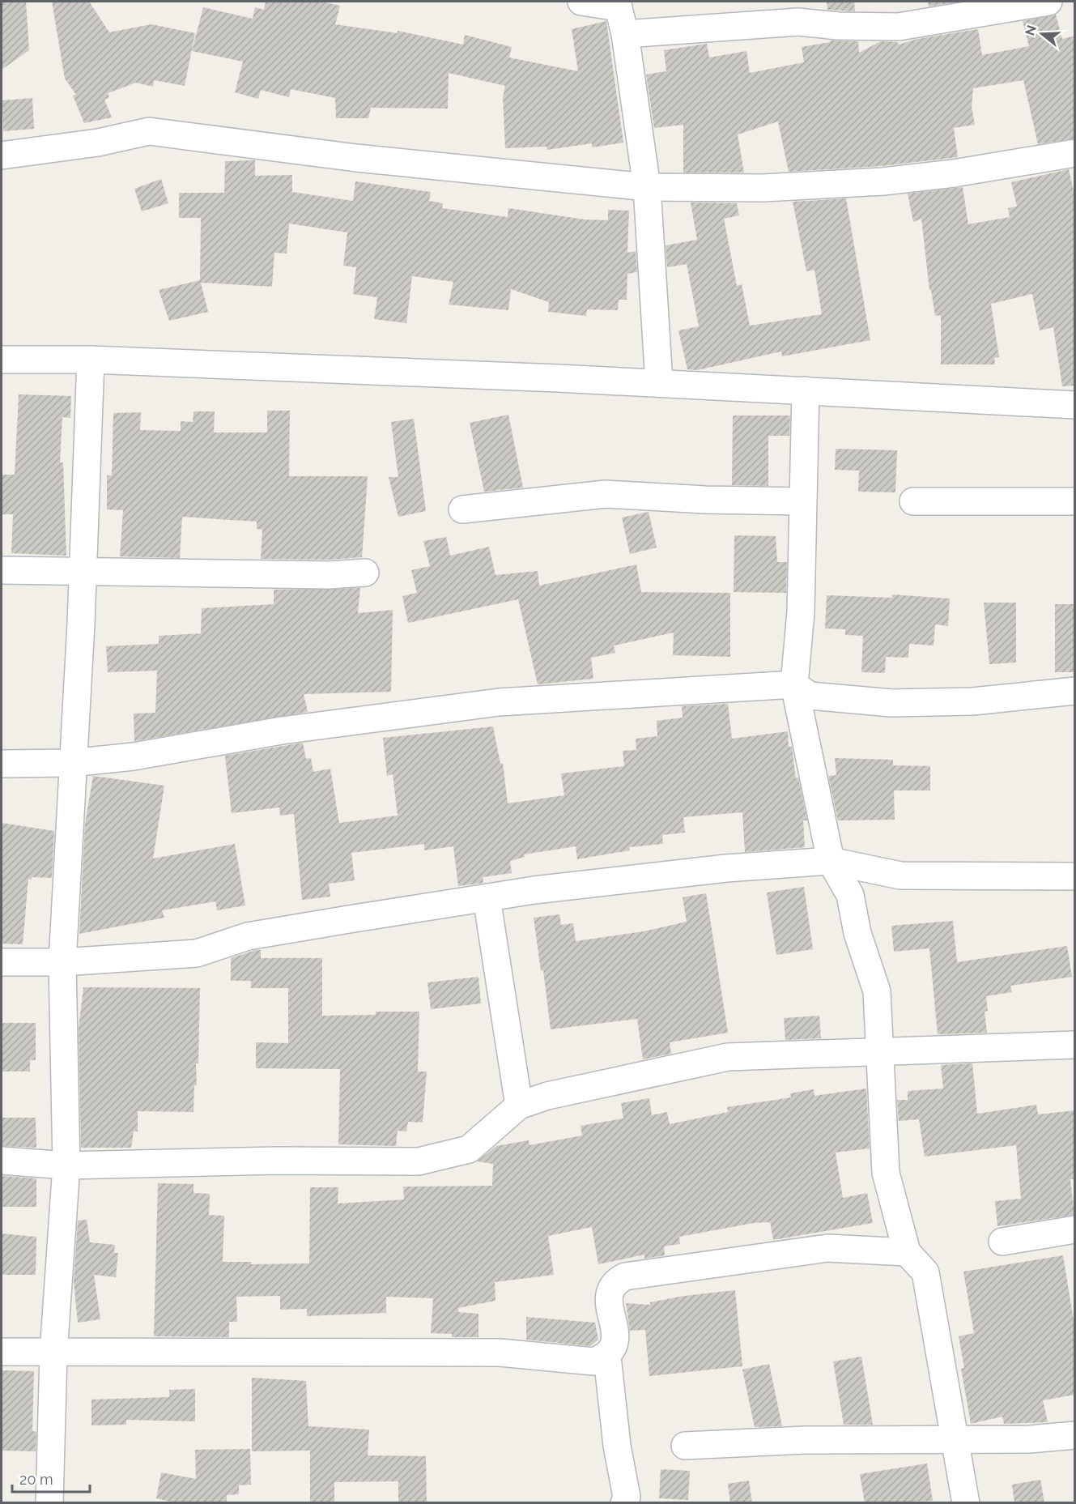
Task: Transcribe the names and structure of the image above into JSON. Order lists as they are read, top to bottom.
{
  "scale_bar": "20 m",
  "north": "left"
}
